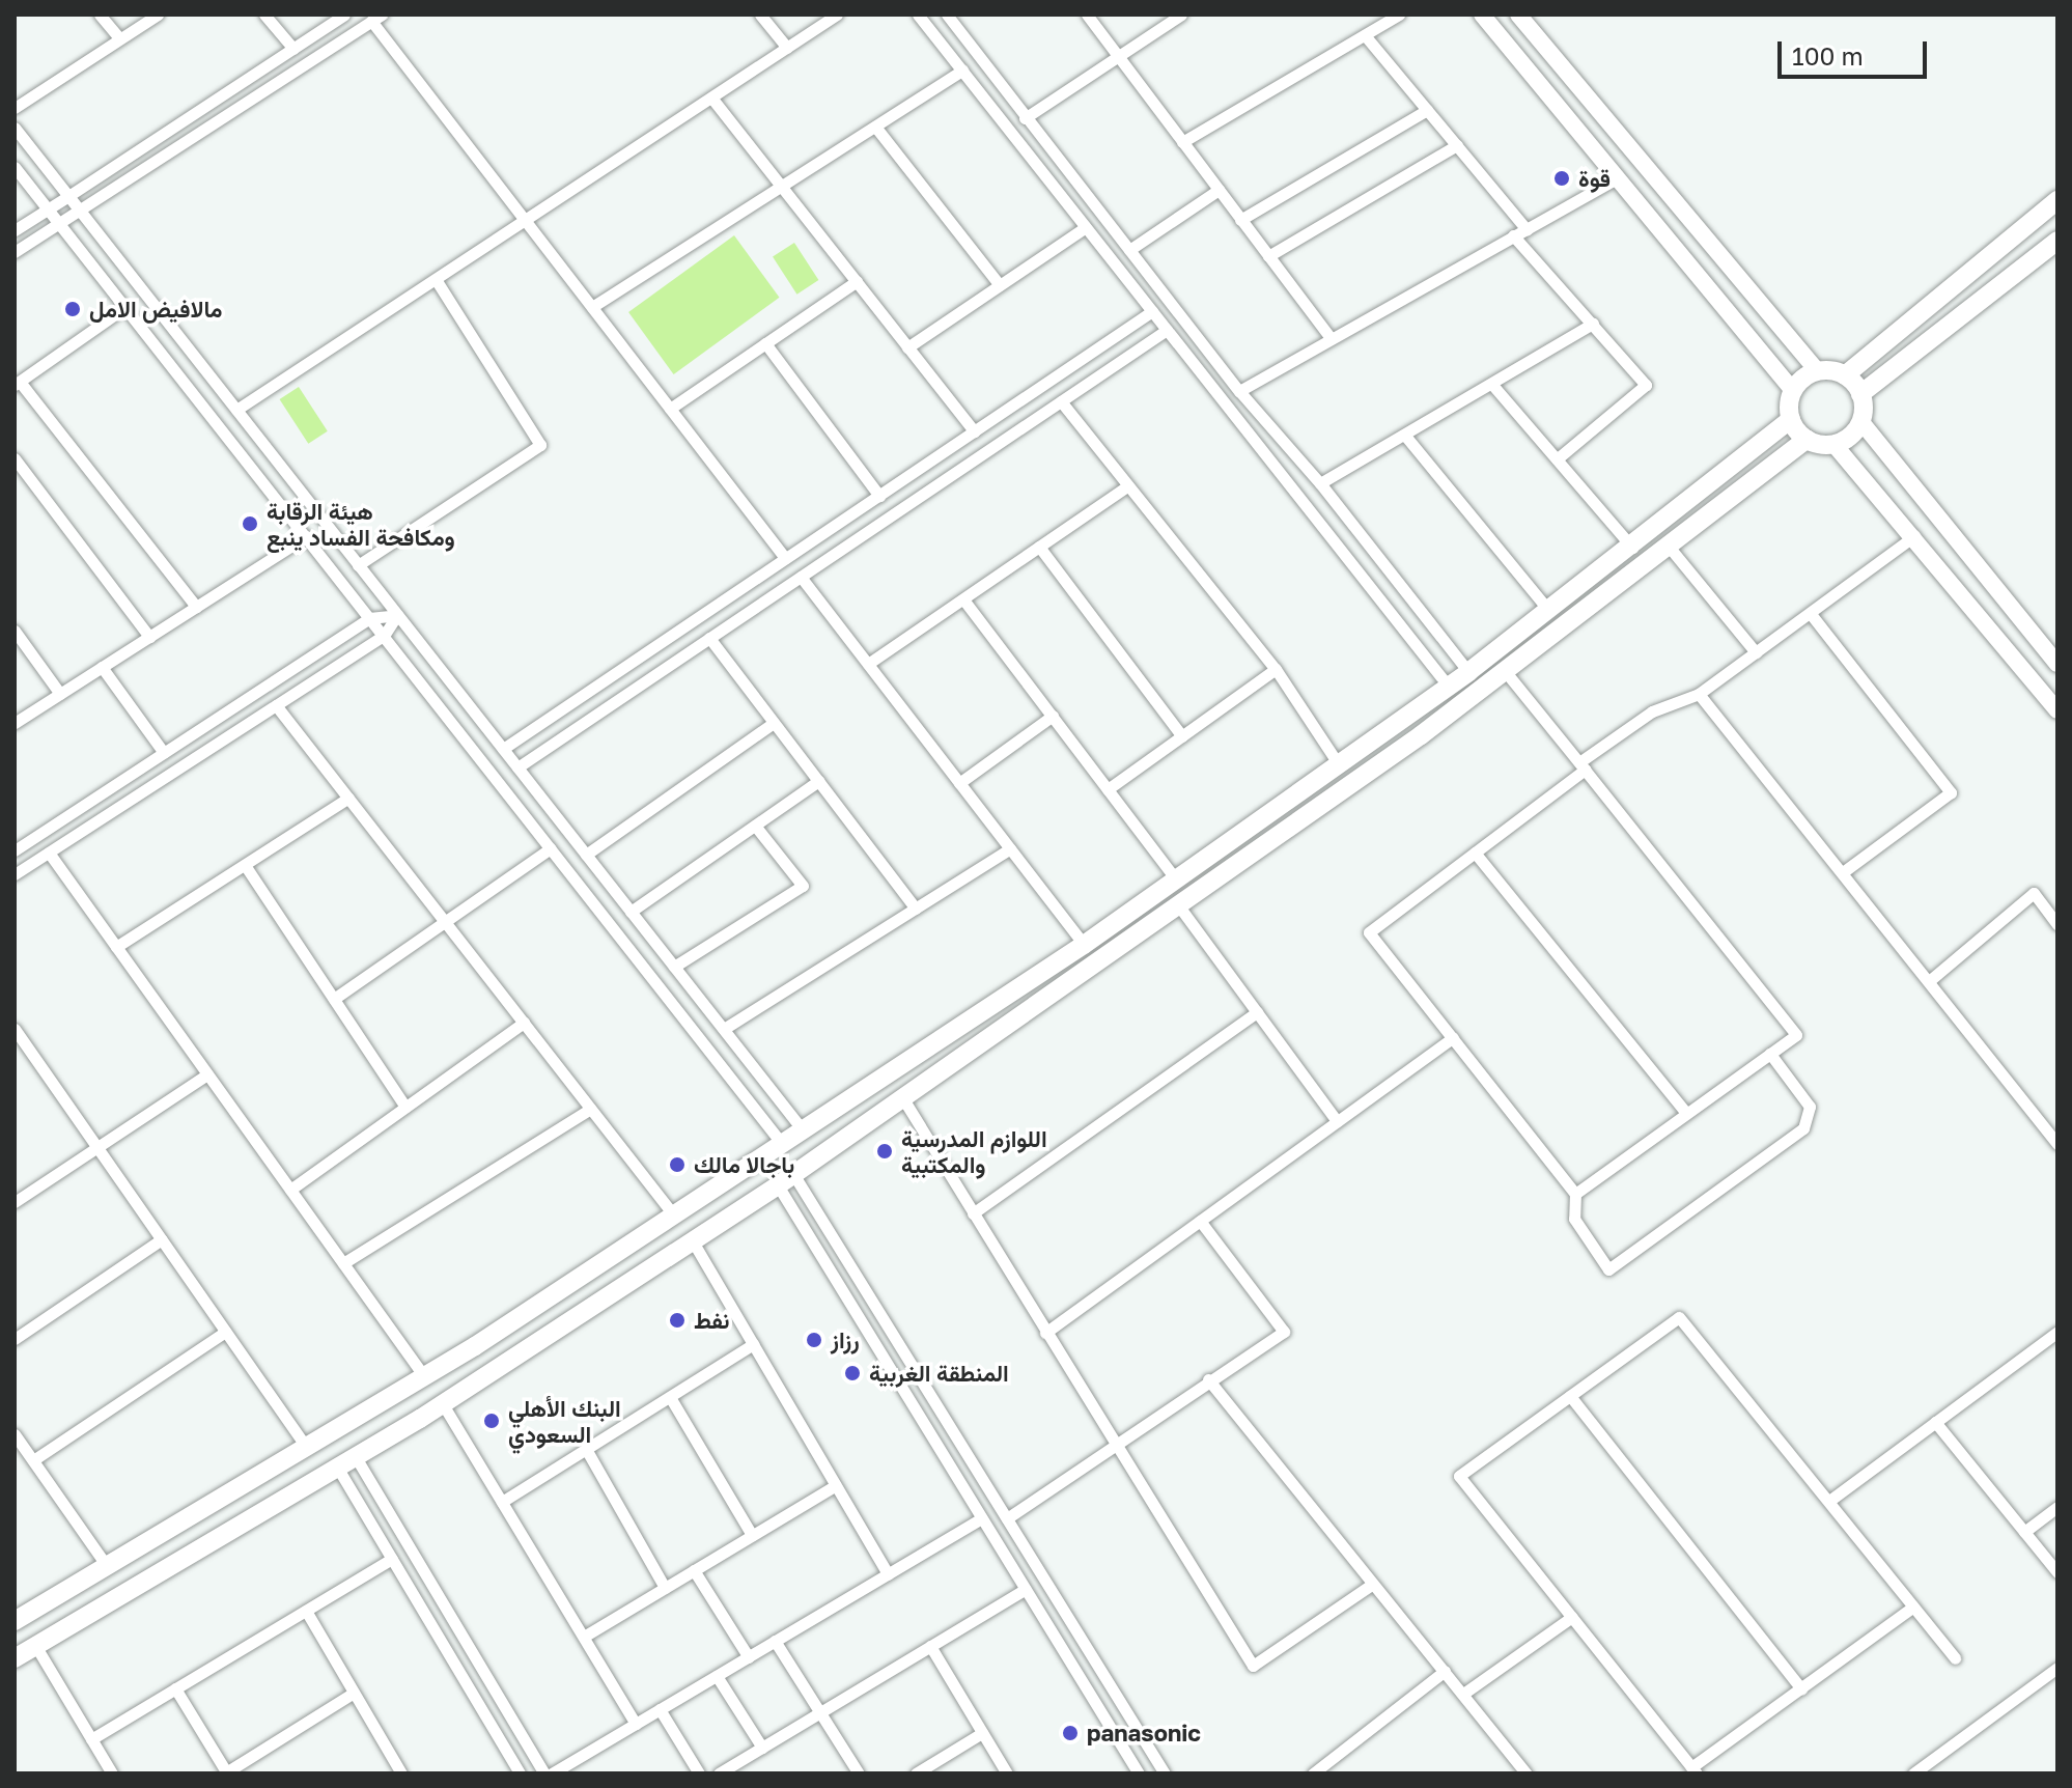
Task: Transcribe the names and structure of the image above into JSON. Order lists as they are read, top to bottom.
{
  "places": [
    "قوة",
    "مالافيض الامل",
    "هيئة الرقابة ومكافحة الفساد ينبع",
    "اللوازم المدرسية والمكتبية",
    "باجالا مالك",
    "نفط",
    "رزاز",
    "المنطقة الغربية",
    "البنك الأهلي السعودي",
    "panasonic"
  ],
  "scale_bar": "100 m"
}
